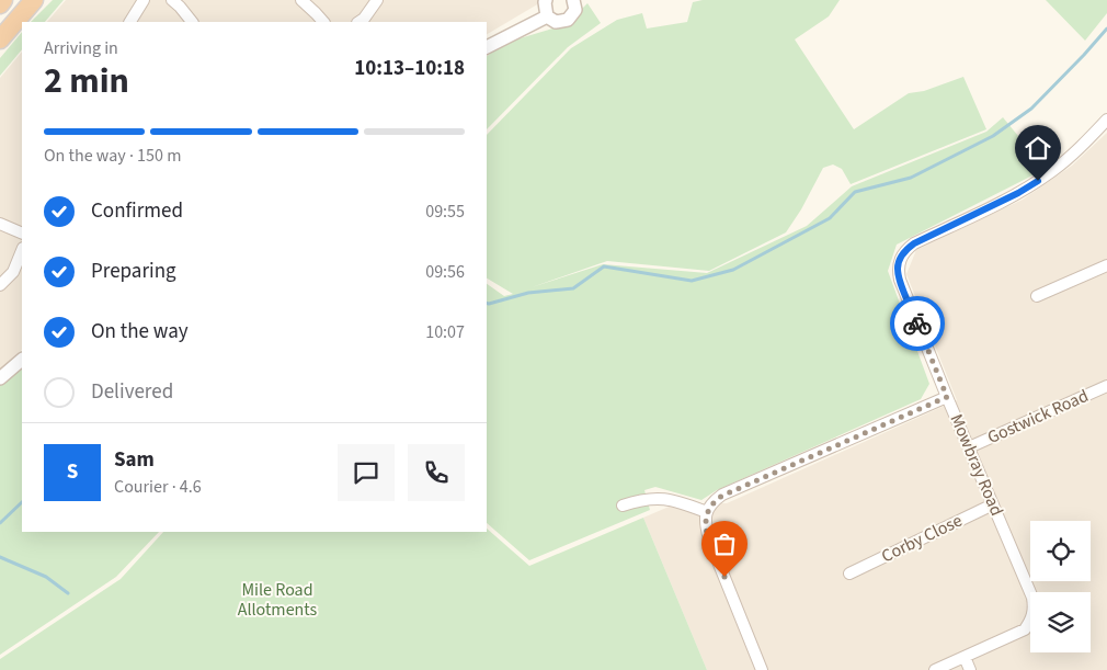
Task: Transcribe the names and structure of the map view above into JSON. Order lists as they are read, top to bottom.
{
  "streets": {
    "street": ["Gostwick Road", "Mowbray Road", "Corby Close"]
  },
  "crossings": [
    ["Gostwick Road", "Mowbray Road"],
    ["Mowbray Road", "Corby Close"]
  ],
  "parks": ["Mile Road Allotments"],
  "page": {
    "heading": ["2 min", "Arriving in", "10:13–10:18"],
    "panel": ["Sam", "Courier · 4.6"],
    "bar": "On the way · 150 m",
    "list": [
      ["Confirmed", "09:55"],
      ["Preparing", "09:56"],
      ["On the way", "10:07"],
      "Delivered"
    ],
    "round": "S"
  }
}
